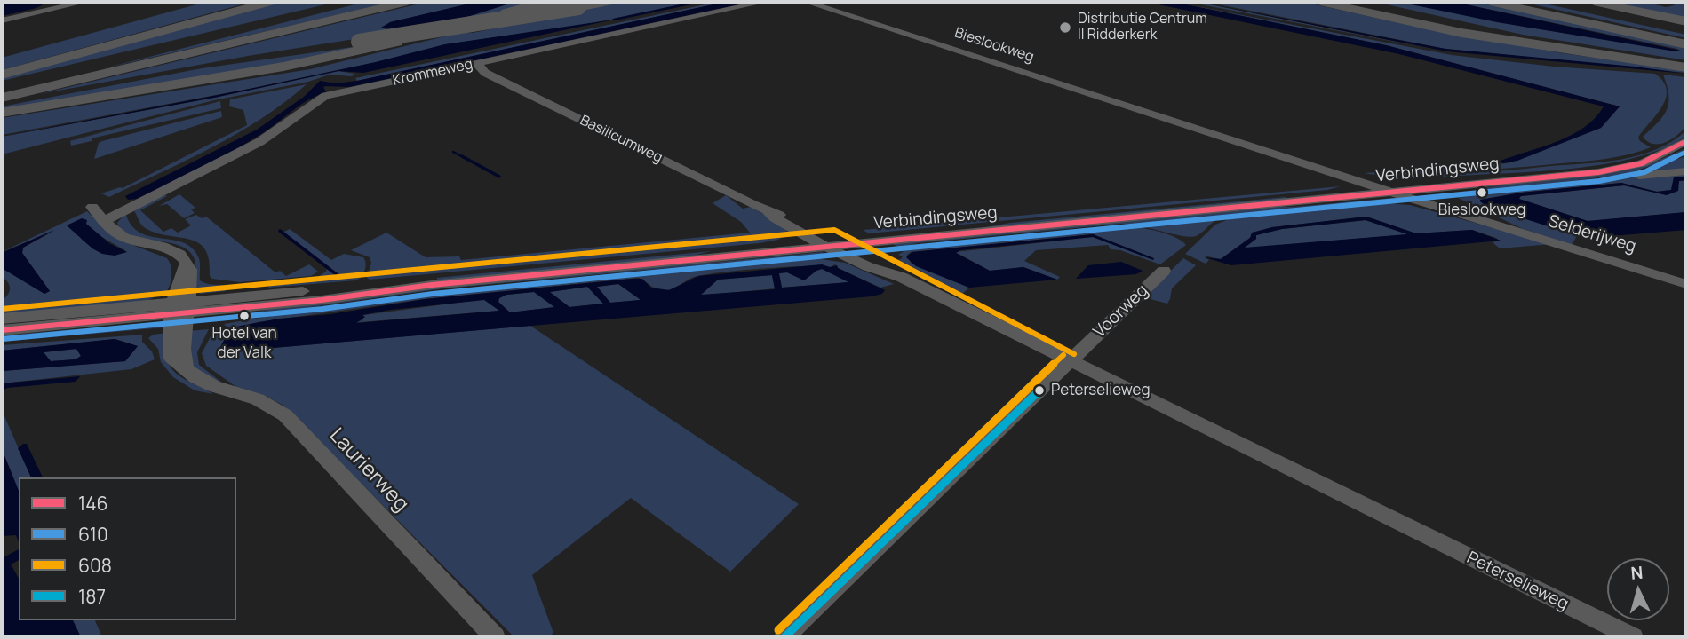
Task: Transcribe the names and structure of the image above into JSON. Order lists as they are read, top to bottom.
{
  "streets": {
    "street": [
      "Bieslookweg",
      "Krommeweg",
      "Basilicumweg",
      "Verbindingsweg",
      "Selderijweg",
      "Voorweg",
      "Laurierweg",
      "Peterselieweg"
    ]
  },
  "crossings": [
    ["Bieslookweg", "Verbindingsweg"],
    ["Bieslookweg", "Selderijweg"],
    ["Krommeweg", "Basilicumweg"],
    ["Basilicumweg", "Verbindingsweg"],
    ["Basilicumweg", "Peterselieweg"],
    ["Verbindingsweg", "Selderijweg"],
    ["Verbindingsweg", "Laurierweg"],
    ["Verbindingsweg", "Peterselieweg"],
    ["Voorweg", "Peterselieweg"]
  ],
  "places": [
    "Distributie Centrum II Ridderkerk",
    "Bieslookweg",
    "Hotel van der Valk",
    "Peterselieweg"
  ],
  "lines": [
    "transit line 146",
    "transit line 610",
    "transit line 608",
    "transit line 187"
  ],
  "legend": [
    "146",
    "610",
    "608",
    "187"
  ],
  "north": "top"
}
